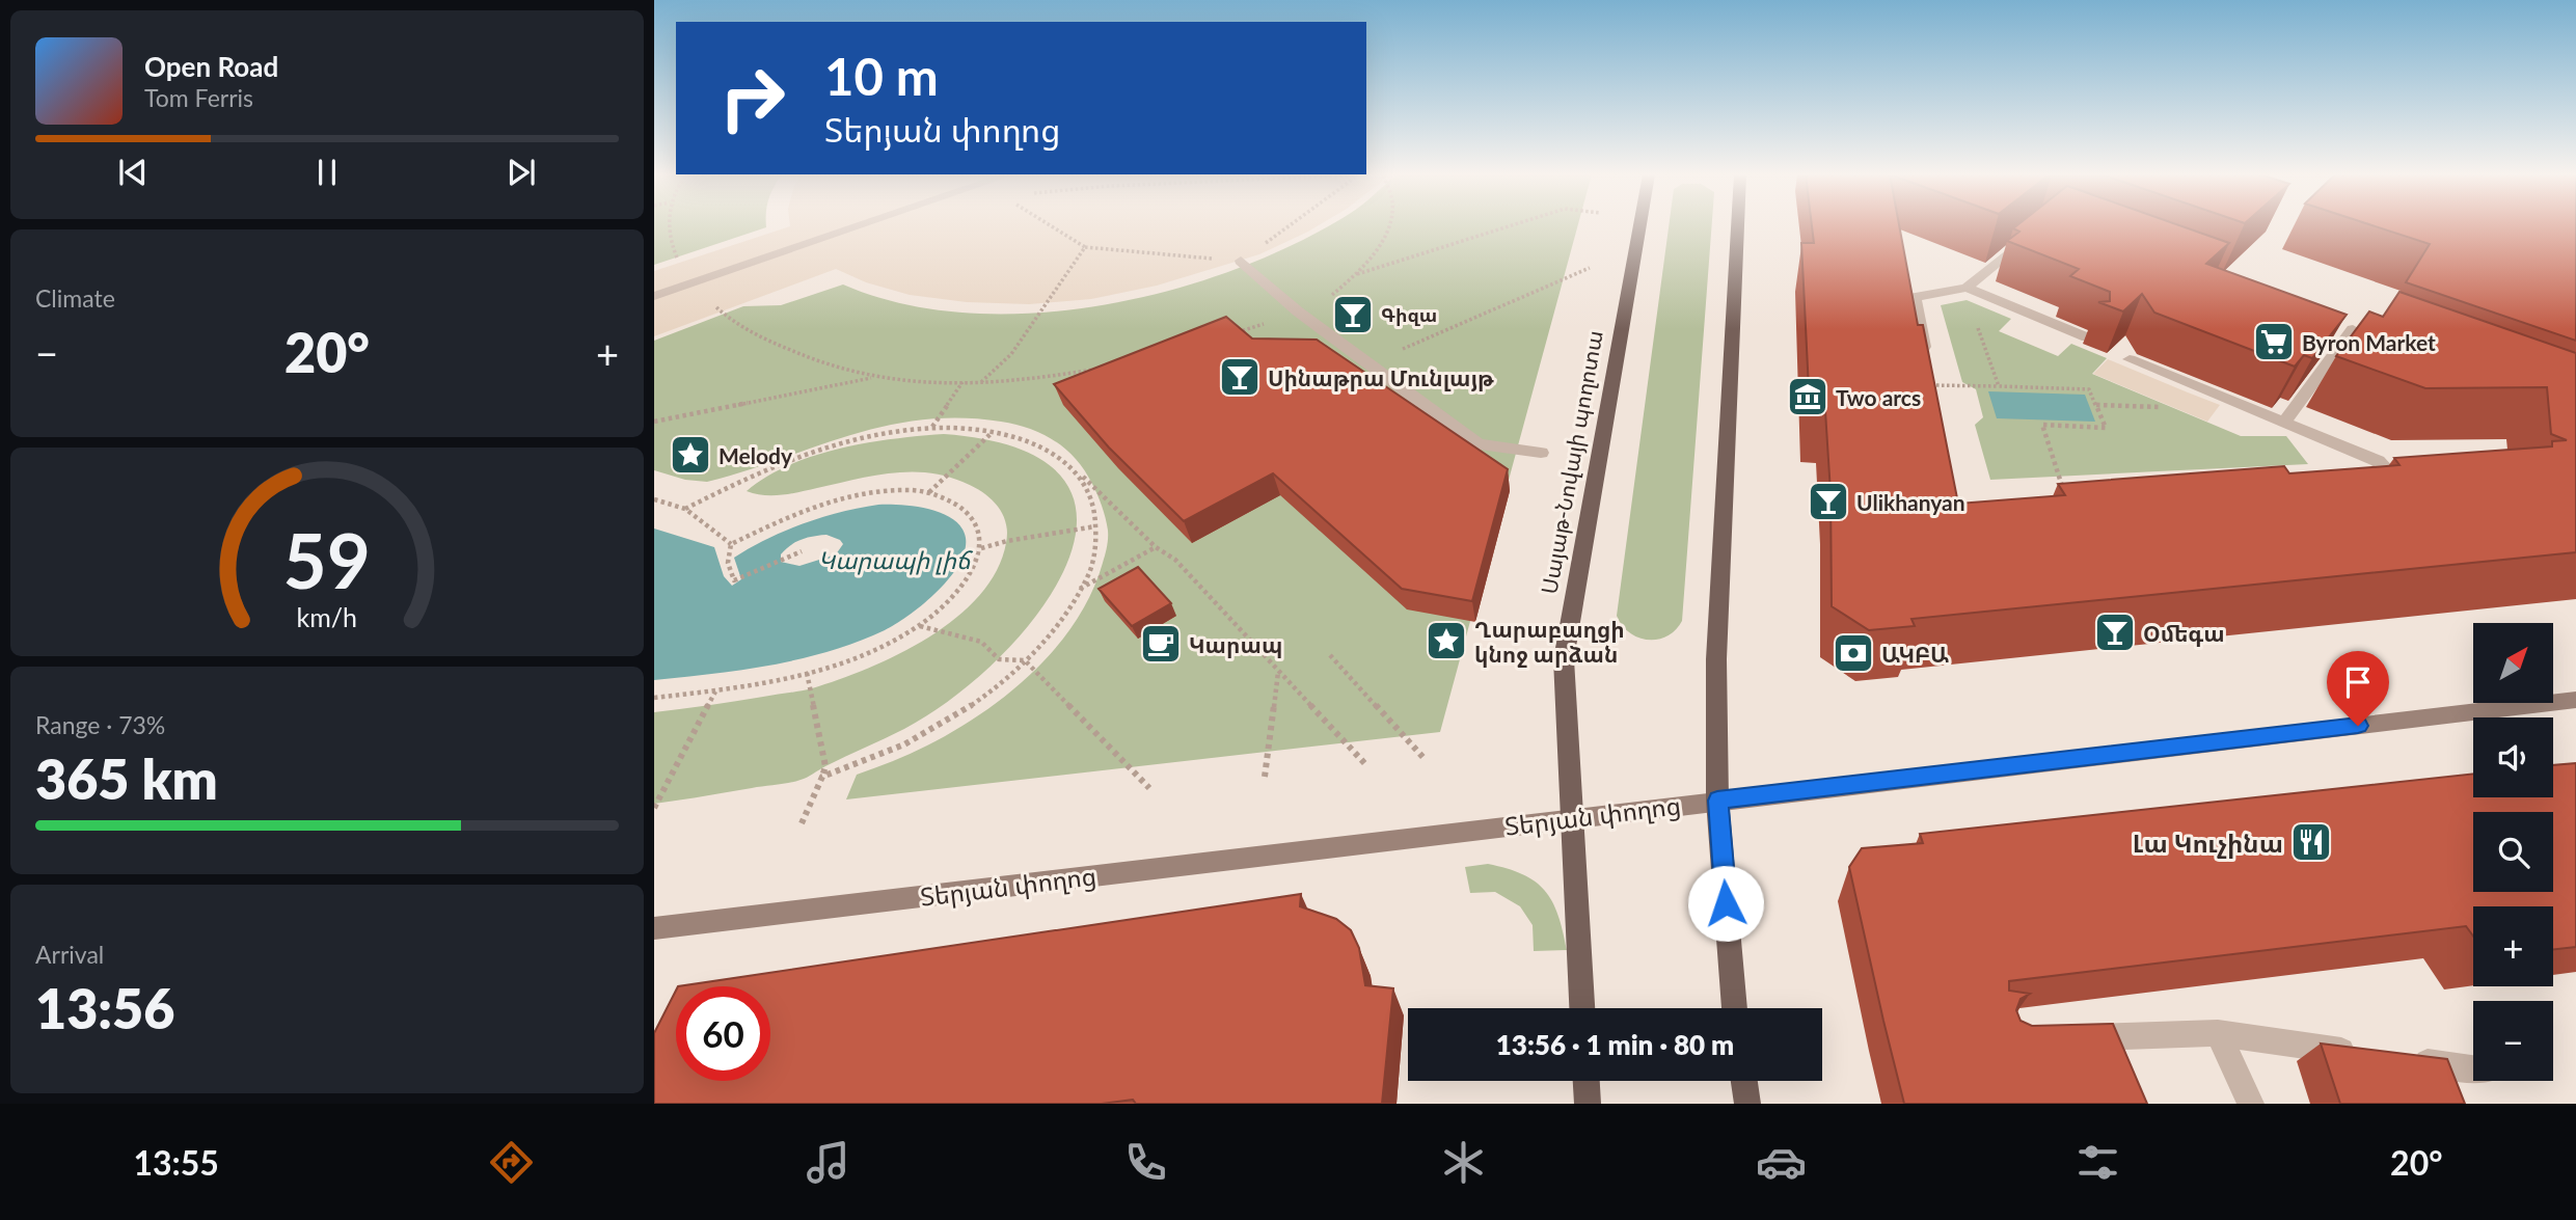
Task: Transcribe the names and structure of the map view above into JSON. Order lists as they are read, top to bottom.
{
  "streets": {
    "main road": ["Սայաթ-Նովայի պողոտա"],
    "street": ["Տերյան փողոց"]
  },
  "crossings": [
    ["Սայաթ-Նովայի պողոտա", "Տերյան փողոց"]
  ],
  "water": ["Կարապի լիճ"],
  "places": {
    "bar": [
      "Գիզա",
      "Սինաթրա Մունլայթ",
      "Ulikhanyan",
      "Օմեգա"
    ],
    "supermarket": ["Byron Market"],
    "museum": ["Two arcs"],
    "place": ["Melody", "Ղարաբաղցի կնոջ արձան"],
    "cafe": ["Կարապ"],
    "bank": ["ԱԿԲԱ"],
    "restaurant": ["Լա Կուչինա"]
  },
  "north": "top right",
  "page": {
    "turn": ["10 m", "Տերյան փողոց"],
    "song": ["Open Road", "Tom Ferris"],
    "tile": [
      "Climate",
      ["Range · 73%", "365 km"],
      ["Arrival", "13:56"]
    ],
    "heat": ["−", "20°", "+"],
    "map_buttons": ["+", "−"],
    "limit": "60",
    "trip": "13:56 · 1 min · 80 m",
    "tabs": ["13:55", "20°"],
    "gauge": ["59", "km/h"]
  }
}
